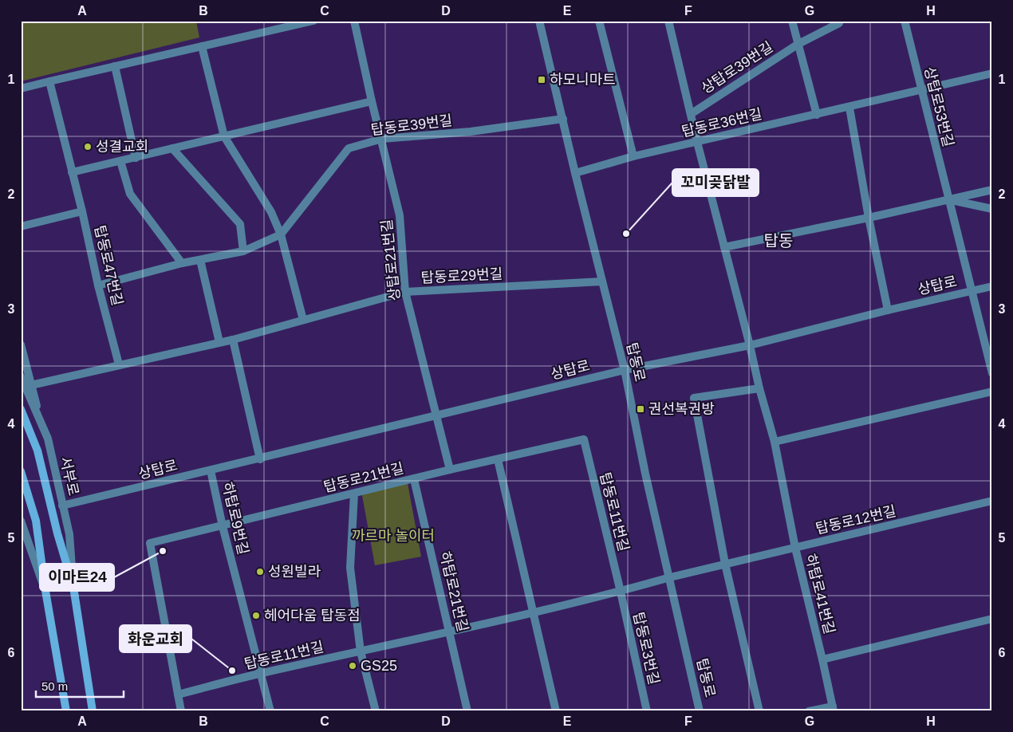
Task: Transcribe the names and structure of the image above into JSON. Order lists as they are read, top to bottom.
{
  "streets": {
    "main road": ["서부로"],
    "street": [
      "상탑로39번길",
      "상탑로53번길",
      "탑동로36번길",
      "탑동로39번길",
      "상탑로21번길",
      "탑동로47번길",
      "탑동로29번길",
      "상탑로",
      "탑동로",
      "탑동로21번길",
      "탑동로11번길",
      "하탑로9번길",
      "탑동로12번길",
      "하탑로21번길",
      "하탑로41번길",
      "탑동로3번길"
    ]
  },
  "crossings": [
    ["상탑로39번길", "탑동로36번길"],
    ["상탑로39번길", "상탑로"],
    ["상탑로39번길", "하탑로41번길"],
    ["상탑로53번길", "탑동로36번길"],
    ["상탑로53번길", "상탑로"],
    ["탑동로36번길", "탑동로"],
    ["탑동로39번길", "상탑로21번길"],
    ["탑동로39번길", "탑동로47번길"],
    ["탑동로39번길", "탑동로"],
    ["상탑로21번길", "탑동로29번길"],
    ["상탑로21번길", "상탑로"],
    ["상탑로21번길", "탑동로21번길"],
    ["탑동로47번길", "탑동로29번길"],
    ["탑동로29번길", "탑동로"],
    ["상탑로", "탑동로"],
    ["상탑로", "서부로"],
    ["상탑로", "하탑로9번길"],
    ["상탑로", "하탑로41번길"],
    ["탑동로", "탑동로11번길"],
    ["탑동로", "탑동로12번길"],
    ["탑동로21번길", "탑동로11번길"],
    ["탑동로21번길", "하탑로9번길"],
    ["탑동로21번길", "하탑로21번길"],
    ["탑동로11번길", "하탑로9번길"],
    ["탑동로11번길", "탑동로12번길"],
    ["탑동로11번길", "하탑로21번길"],
    ["탑동로11번길", "탑동로3번길"],
    ["탑동로12번길", "하탑로41번길"]
  ],
  "districts": ["탑동"],
  "parks": ["까르마 놀이터"],
  "places": {
    "transit": ["하모니마트", "권선복권방"],
    "other": [
      "성결교회",
      "꼬미곶닭발",
      "이마트24",
      "성원빌라",
      "헤어다움 탑동점",
      "GS25",
      "화운교회"
    ]
  },
  "scale_bar": "50 m",
  "grid": {
    "columns": [
      "A",
      "B",
      "C",
      "D",
      "E",
      "F",
      "G",
      "H"
    ],
    "rows": [
      "1",
      "2",
      "3",
      "4",
      "5",
      "6"
    ]
  }
}
